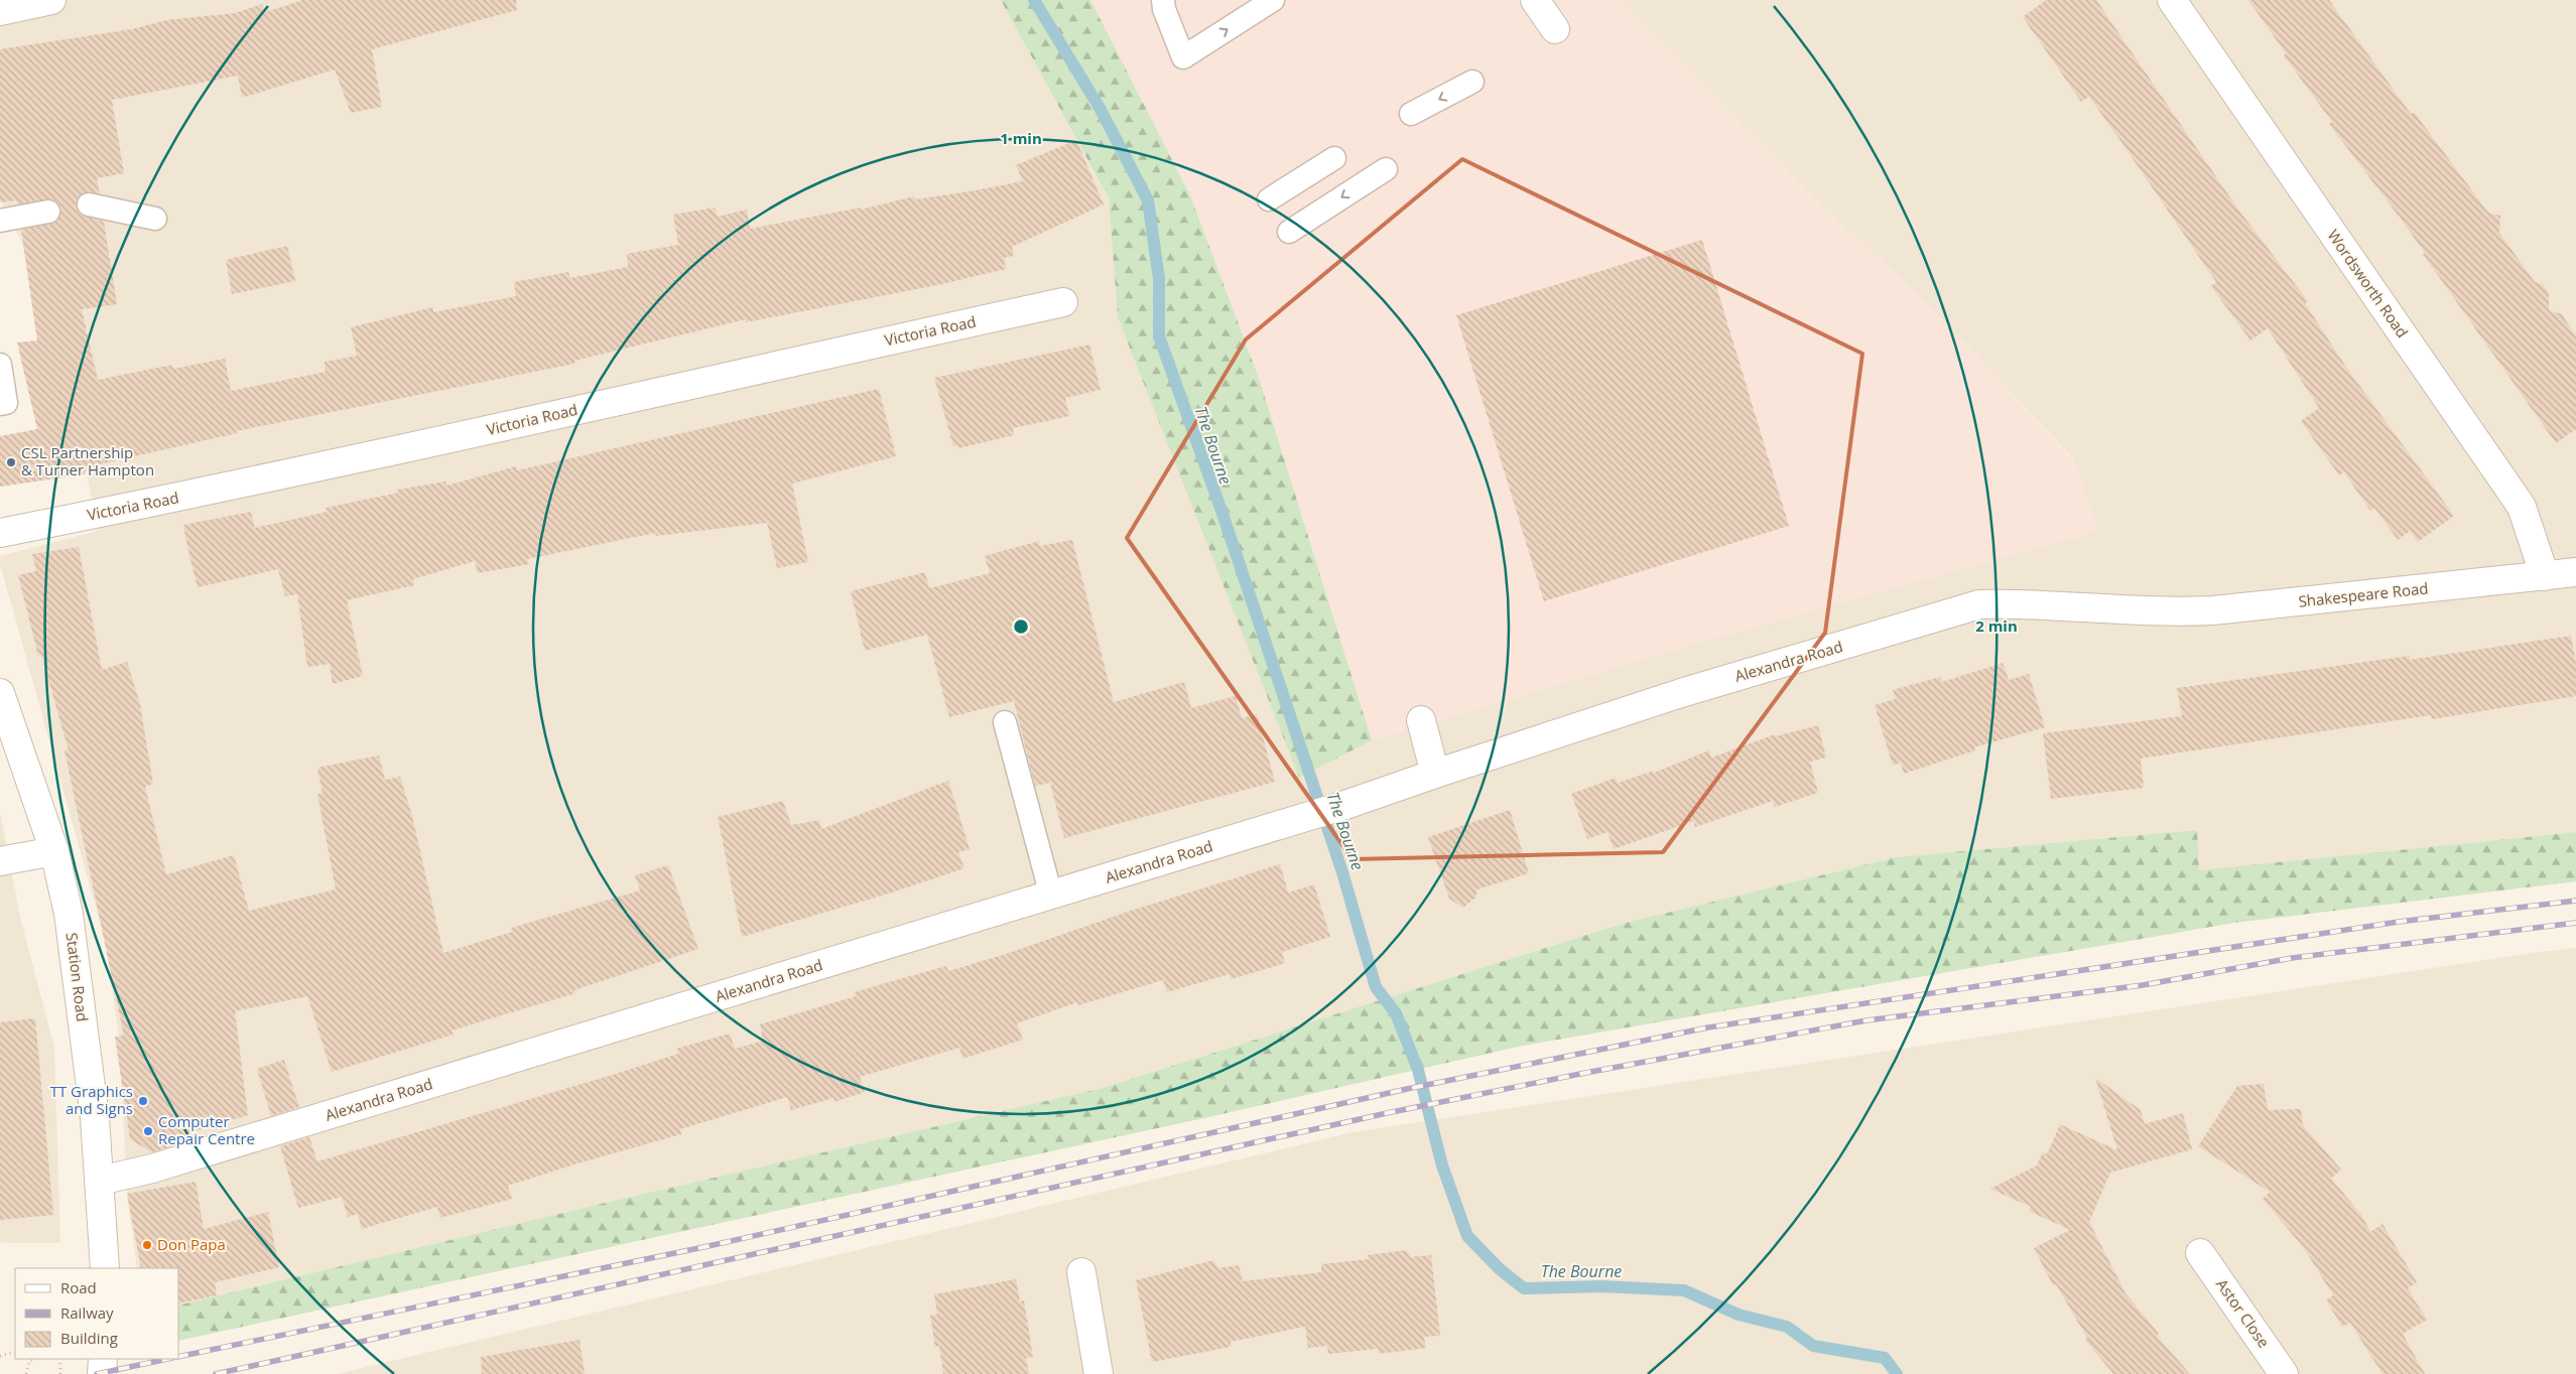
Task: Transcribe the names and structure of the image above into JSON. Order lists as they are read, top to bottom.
{
  "streets": {
    "street": [
      "Wordsworth Road",
      "Victoria Road",
      "Shakespeare Road",
      "Alexandra Road",
      "Station Road",
      "Astor Close"
    ]
  },
  "crossings": [
    ["Wordsworth Road", "Shakespeare Road"],
    ["Shakespeare Road", "Alexandra Road"],
    ["Alexandra Road", "Station Road"]
  ],
  "water": ["The Bourne"],
  "places": [
    "CSL Partnership & Turner Hampton",
    "TT Graphics and Signs",
    "Computer Repair Centre",
    "Don Papa"
  ],
  "legend": ["Road", "Railway", "Building"],
  "rings": ["1 min", "2 min"]
}
